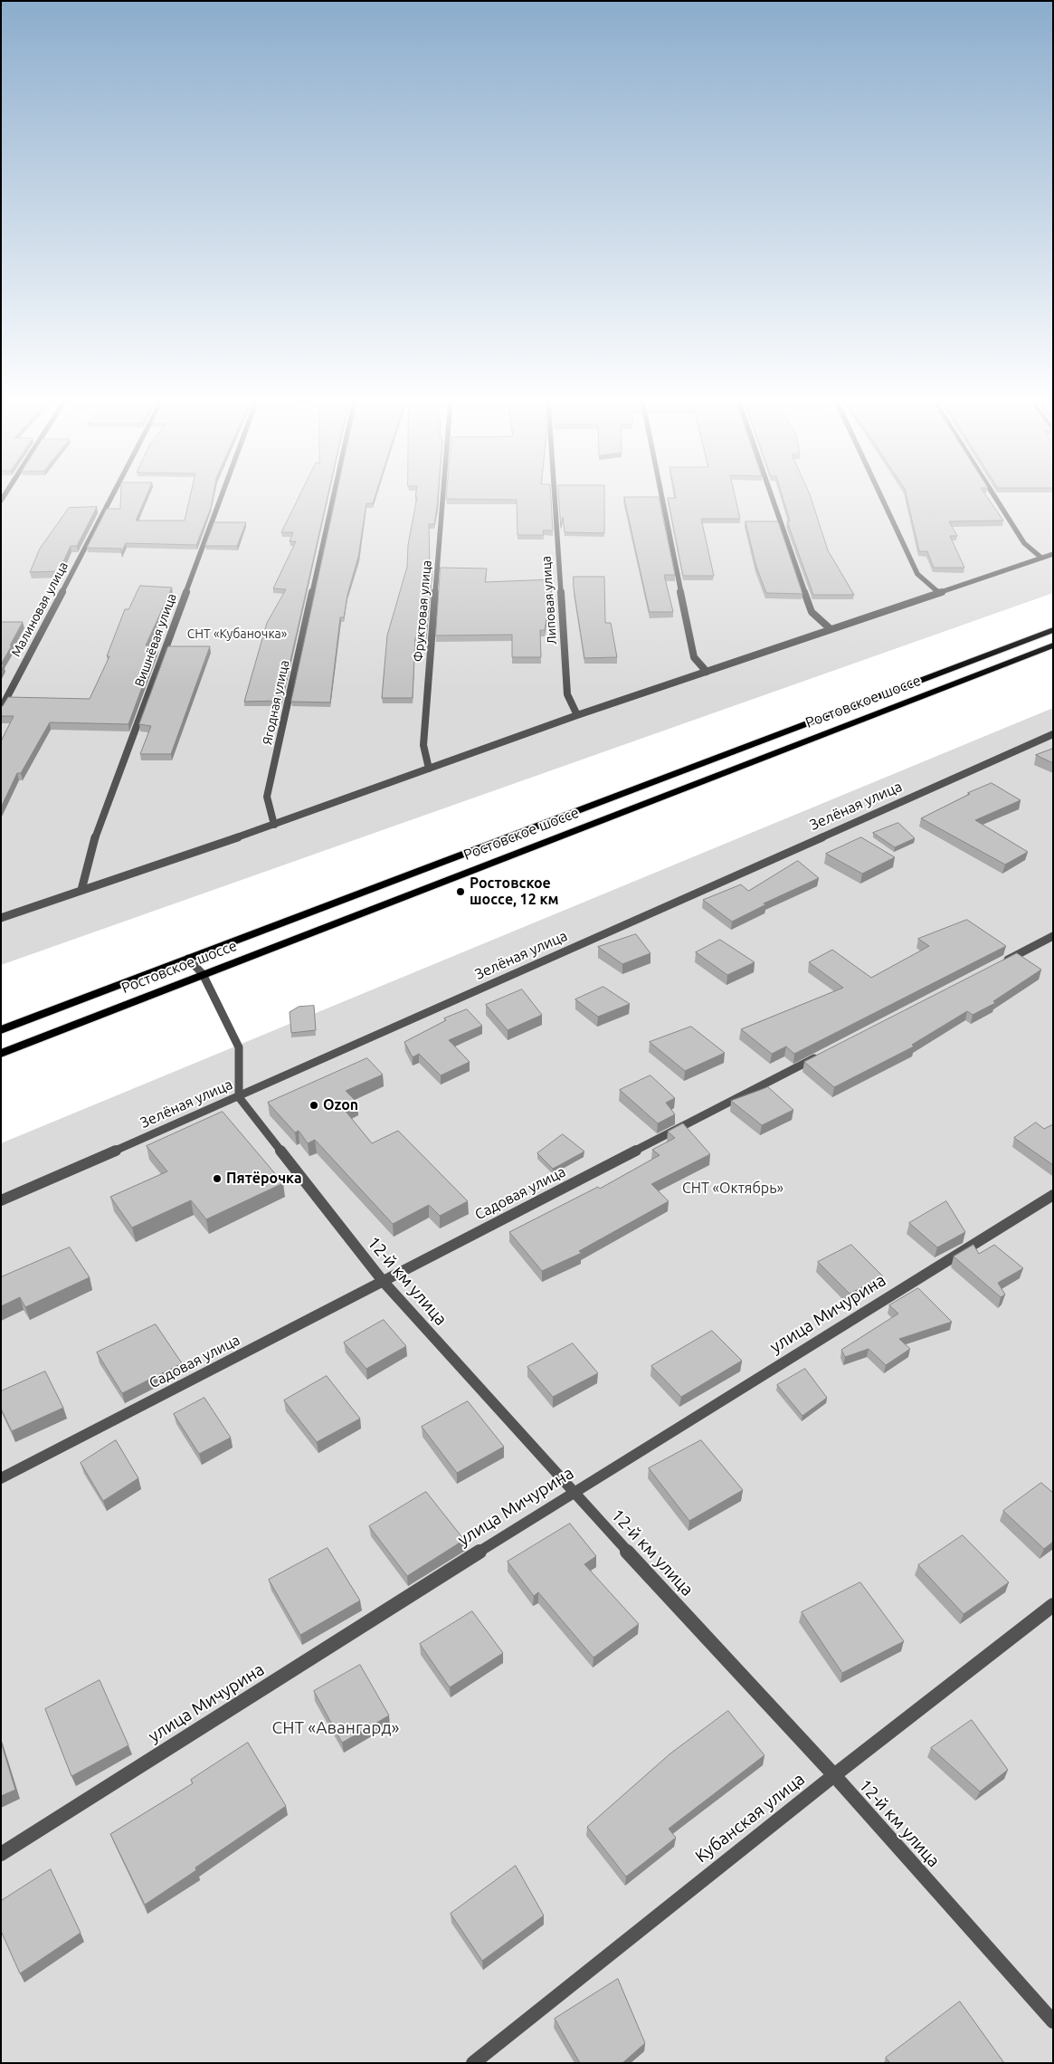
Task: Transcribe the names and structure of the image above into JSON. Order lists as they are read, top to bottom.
{
  "streets": {
    "highway": ["Ростовское шоссе"],
    "street": [
      "Липовая улица",
      "Малиновая улица",
      "Фруктовая улица",
      "Вишнёвая улица",
      "Ягодная улица",
      "Зелёная улица",
      "Садовая улица",
      "12-й км улица",
      "улица Мичурина",
      "Кубанская улица"
    ]
  },
  "crossings": [
    ["Зелёная улица", "12-й км улица"],
    ["Садовая улица", "12-й км улица"],
    ["12-й км улица", "улица Мичурина"],
    ["12-й км улица", "Кубанская улица"]
  ],
  "parks": ["СНТ «Кубаночка»", "СНТ «Октябрь»", "СНТ «Авангард»"],
  "places": ["Ростовское шоссе, 12 км", "Ozon", "Пятёрочка"]
}
